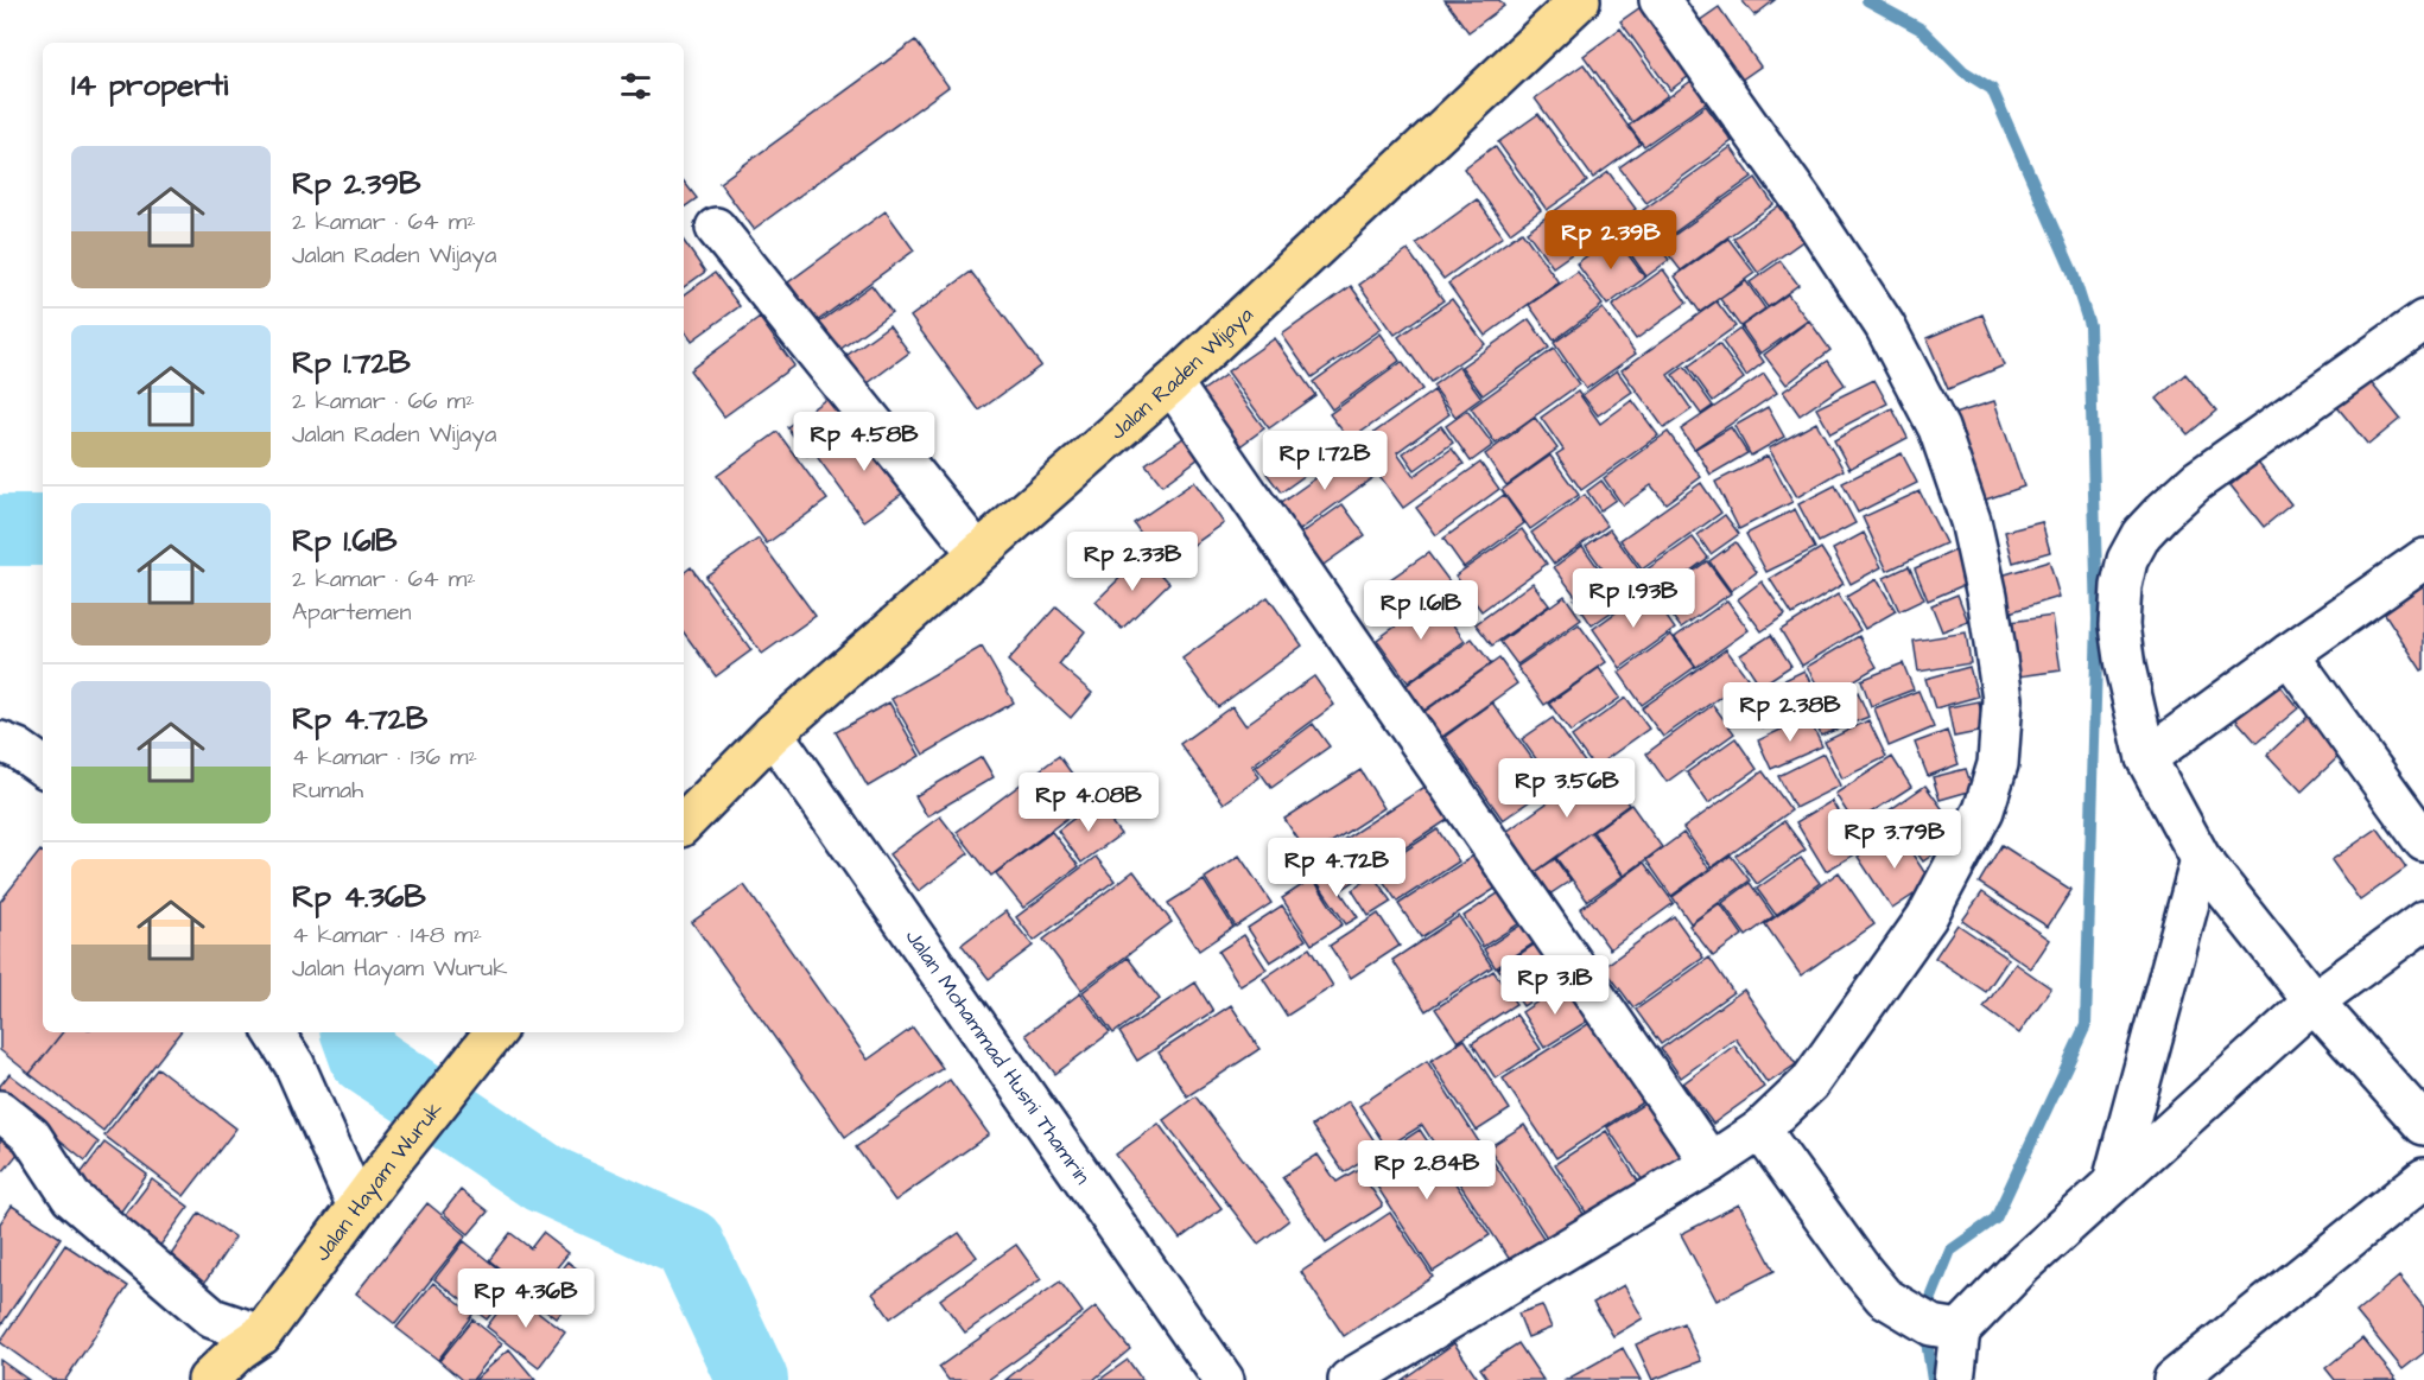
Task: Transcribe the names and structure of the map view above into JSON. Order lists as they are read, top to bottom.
{
  "streets": {
    "highway": ["Jalan Raden Wijaya", "Jalan Hayam Wuruk"],
    "street": ["Jalan Mohammad Husni Thamrin"]
  },
  "crossings": [
    ["Jalan Raden Wijaya", "Jalan Mohammad Husni Thamrin"]
  ],
  "page": {
    "heading": "14 properti",
    "list": [
      {
        "name": "Rp 2.39B",
        "note": "2 kamar · 64 m² · Jalan Raden Wijaya"
      },
      {
        "name": "Rp 1.72B",
        "note": "2 kamar · 66 m² · Jalan Raden Wijaya"
      },
      {
        "name": "Rp 1.61B",
        "note": "2 kamar · 64 m² · Apartemen"
      },
      {
        "name": "Rp 4.72B",
        "note": "4 kamar · 136 m² · Rumah"
      },
      {
        "name": "Rp 4.36B",
        "note": "4 kamar · 148 m² · Jalan Hayam Wuruk"
      }
    ],
    "price": [
      "Rp 2.39B",
      "Rp 4.58B",
      "Rp 1.72B",
      "Rp 2.33B",
      "Rp 1.93B",
      "Rp 1.61B",
      "Rp 2.38B",
      "Rp 3.56B",
      "Rp 4.08B",
      "Rp 3.79B",
      "Rp 4.72B",
      "Rp 3.1B",
      "Rp 2.84B",
      "Rp 4.36B"
    ]
  }
}
